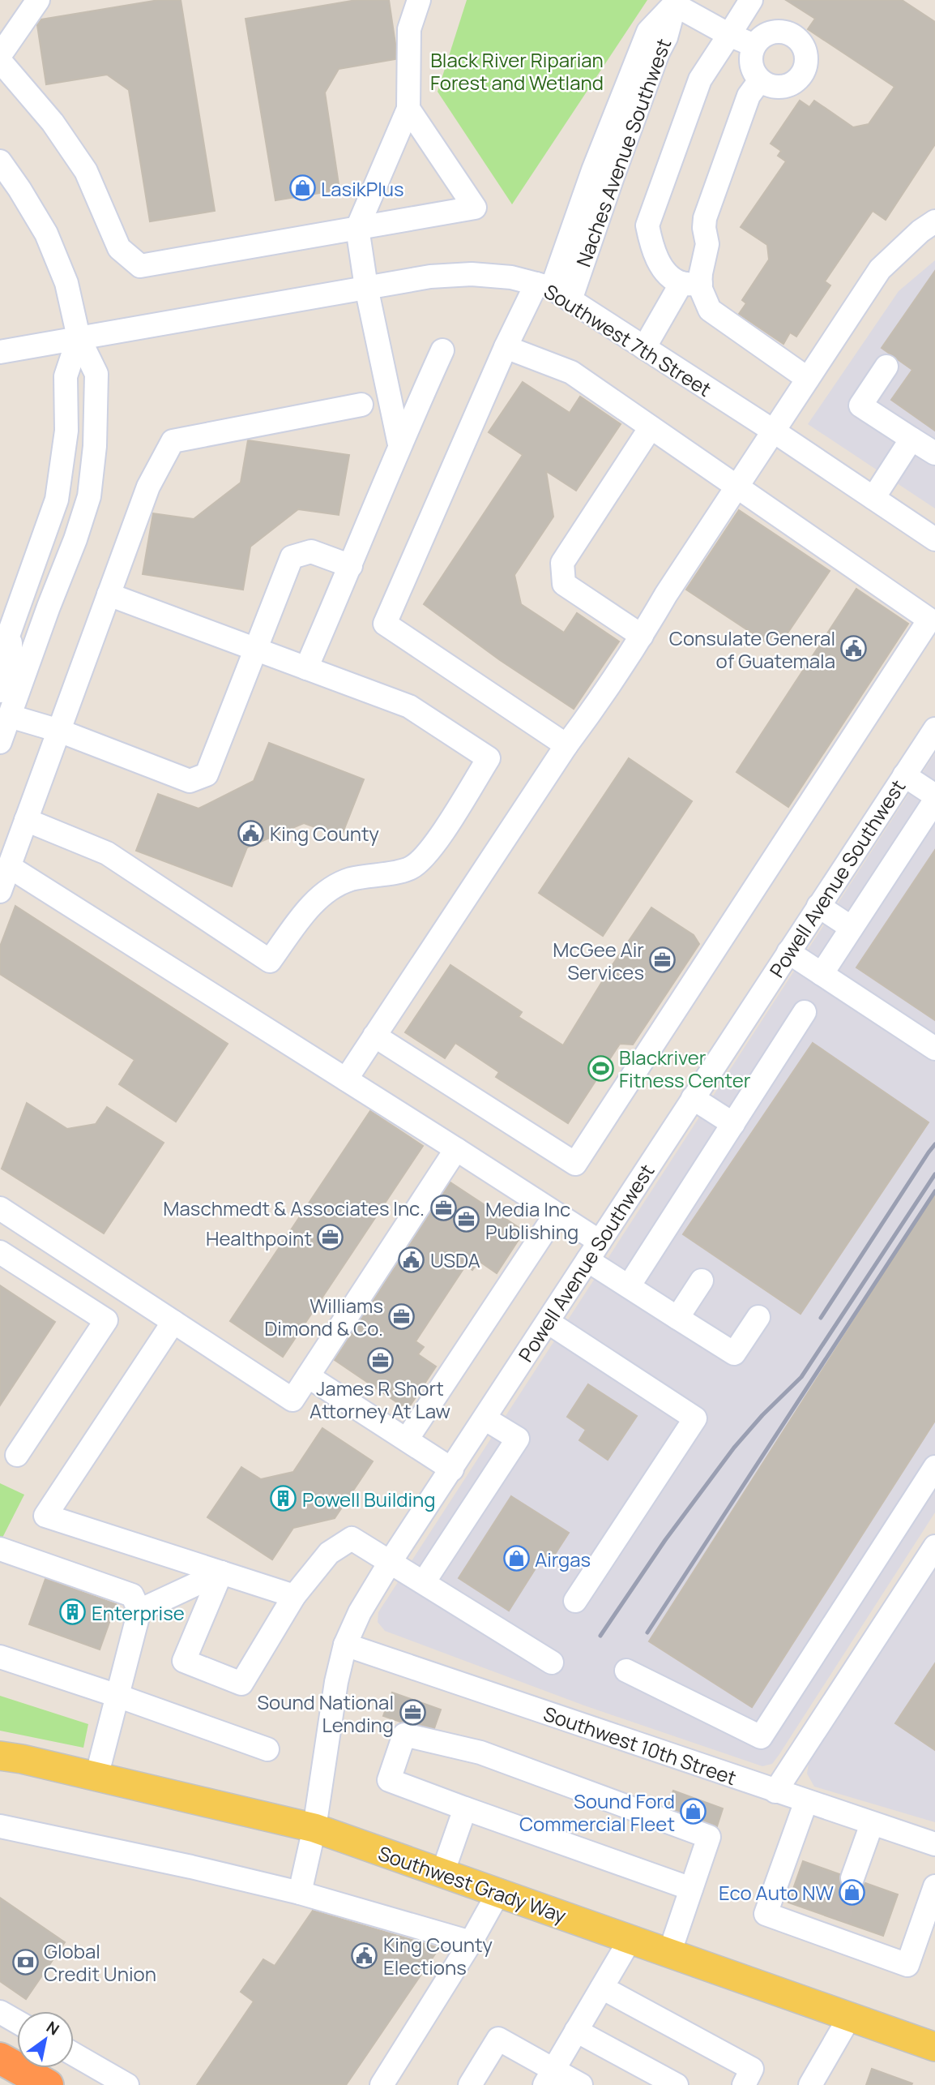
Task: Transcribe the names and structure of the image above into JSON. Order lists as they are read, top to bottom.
{
  "streets": {
    "main road": ["Southwest Grady Way"],
    "street": [
      "Naches Avenue Southwest",
      "Southwest 7th Street",
      "Powell Avenue Southwest",
      "Southwest 10th Street"
    ]
  },
  "crossings": [
    ["Naches Avenue Southwest", "Southwest 7th Street"],
    ["Powell Avenue Southwest", "Southwest 10th Street"],
    ["Powell Avenue Southwest", "Southwest Grady Way"]
  ],
  "parks": ["Black River Riparian Forest and Wetland"],
  "places": {
    "shop": [
      "LasikPlus",
      "Airgas",
      "Sound Ford Commercial Fleet",
      "Eco Auto NW"
    ],
    "public building": [
      "Consulate General of Guatemala",
      "King County",
      "USDA",
      "King County Elections"
    ],
    "office": [
      "McGee Air Services",
      "Maschmedt & Associates Inc.",
      "Media Inc Publishing",
      "Healthpoint",
      "Williams Dimond & Co.",
      "James R Short Attorney At Law",
      "Sound National Lending"
    ],
    "sports": ["Blackriver Fitness Center"],
    "building": ["Powell Building", "Enterprise"],
    "bank": ["Global Credit Union"]
  },
  "north": "top right"
}
